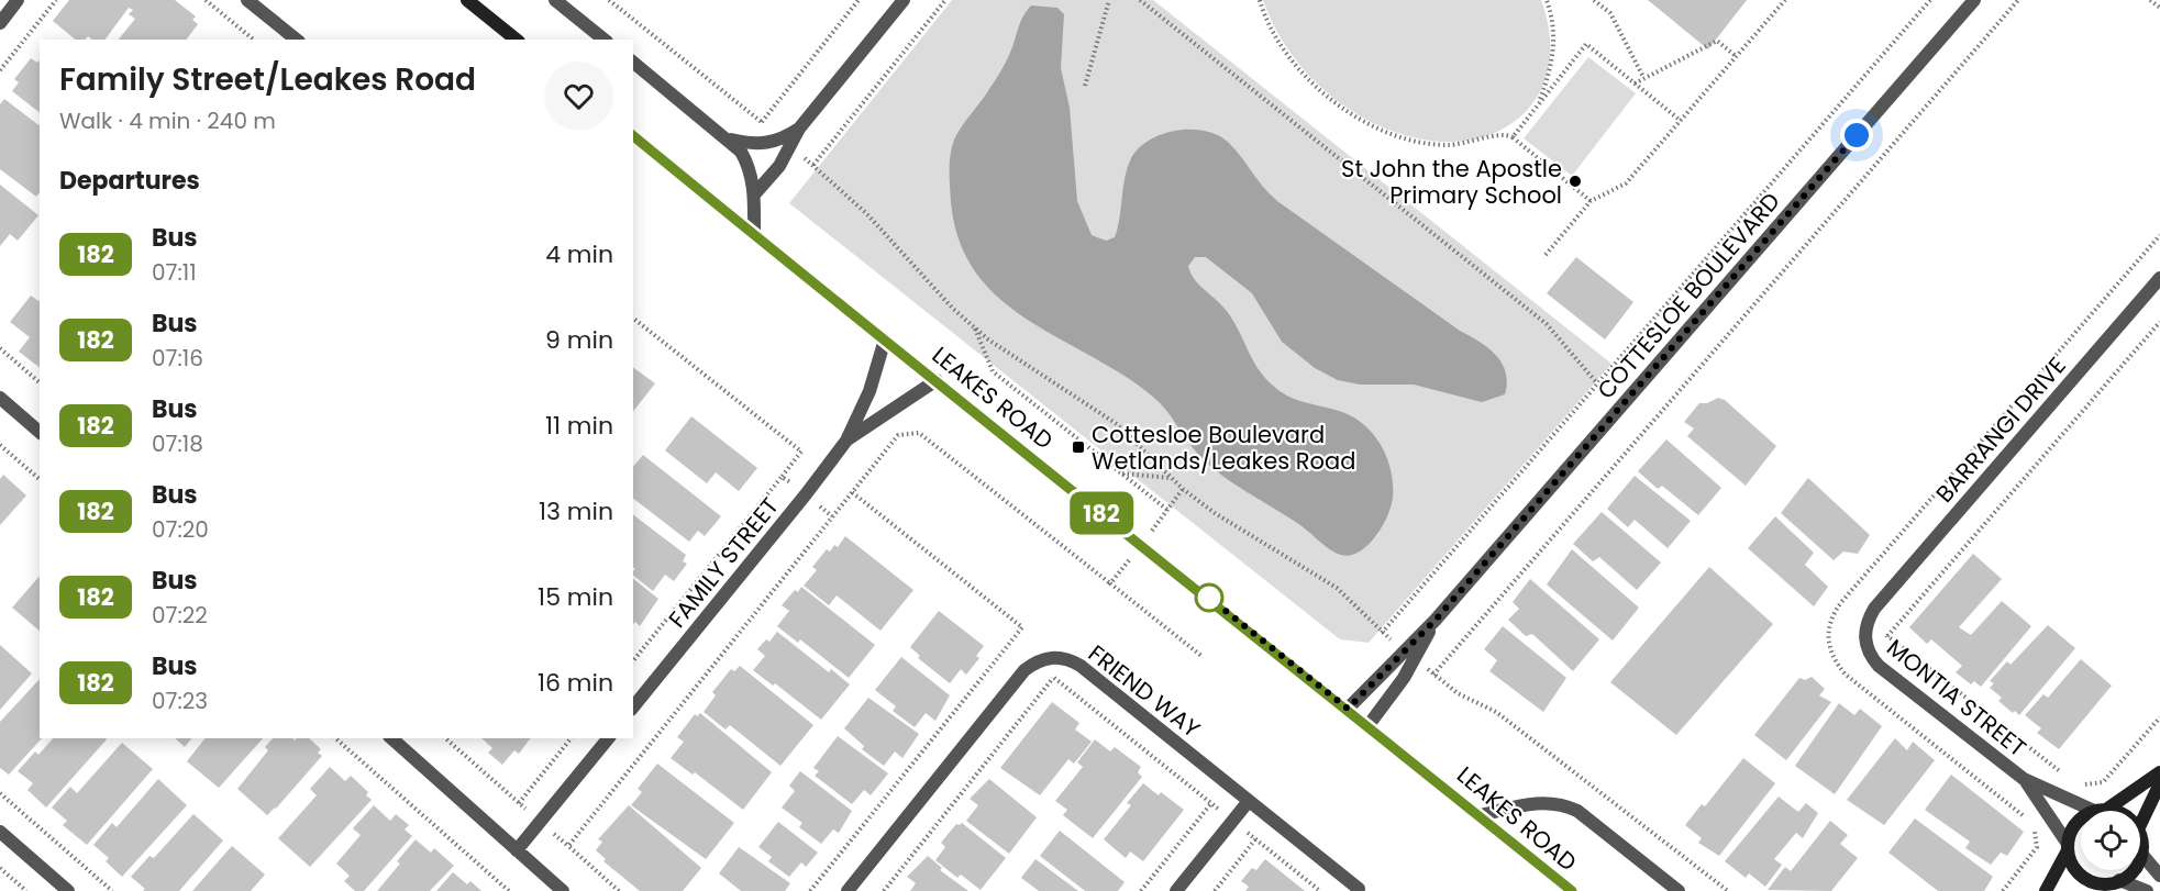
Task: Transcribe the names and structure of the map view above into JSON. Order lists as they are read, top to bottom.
{
  "streets": {
    "main road": ["LEAKES ROAD"],
    "street": [
      "COTTESLOE BOULEVARD",
      "BARRANGI DRIVE",
      "FAMILY STREET",
      "FRIEND WAY",
      "MONTIA STREET"
    ]
  },
  "crossings": [
    ["COTTESLOE BOULEVARD", "LEAKES ROAD"],
    ["LEAKES ROAD", "FAMILY STREET"],
    ["BARRANGI DRIVE", "MONTIA STREET"]
  ],
  "places": {
    "other": ["St John the Apostle Primary School"],
    "transit": ["Cottesloe Boulevard Wetlands/Leakes Road"]
  },
  "lines": ["bus line 182"],
  "page": {
    "on_map": "182",
    "heading": [
      ["Family Street/Leakes Road", "Walk · 4 min · 240 m"],
      "Departures"
    ],
    "list": [
      {
        "mark": "182",
        "name": "Bus",
        "note": "07:11",
        "value": "4 min"
      },
      {
        "mark": "182",
        "name": "Bus",
        "note": "07:16",
        "value": "9 min"
      },
      {
        "mark": "182",
        "name": "Bus",
        "note": "07:18",
        "value": "11 min"
      },
      {
        "mark": "182",
        "name": "Bus",
        "note": "07:20",
        "value": "13 min"
      },
      {
        "mark": "182",
        "name": "Bus",
        "note": "07:22",
        "value": "15 min"
      },
      {
        "mark": "182",
        "name": "Bus",
        "note": "07:23",
        "value": "16 min"
      }
    ]
  }
}
